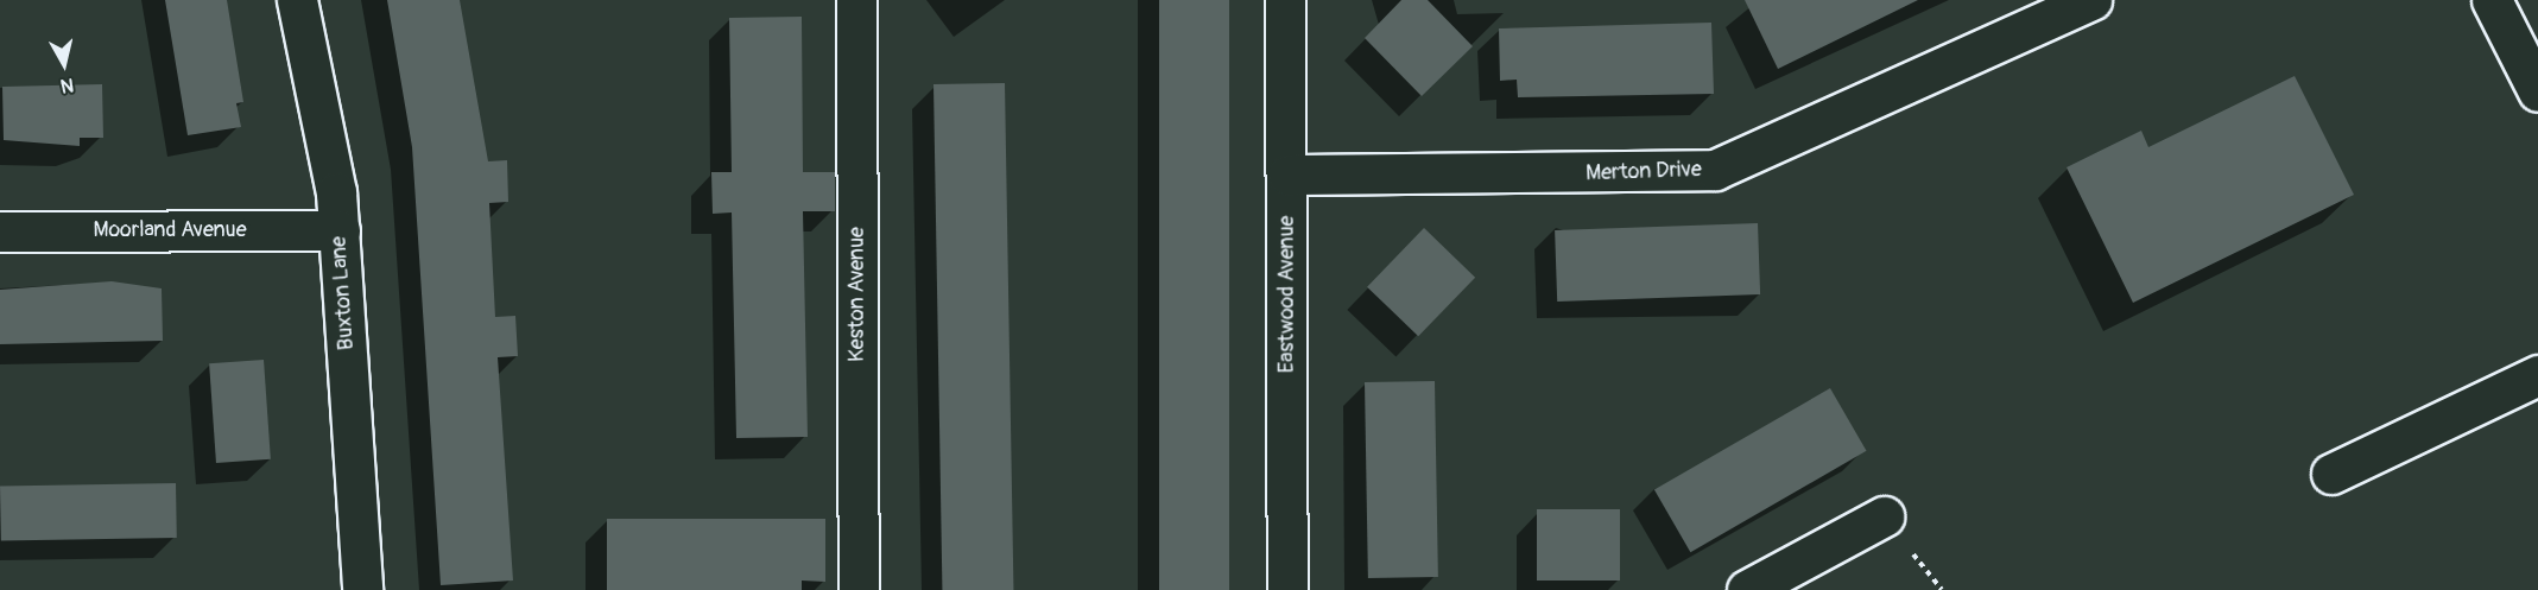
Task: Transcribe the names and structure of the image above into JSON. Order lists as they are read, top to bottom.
{
  "streets": {
    "street": [
      "Merton Drive",
      "Moorland Avenue",
      "Buxton Lane",
      "Keston Avenue",
      "Eastwood Avenue"
    ]
  },
  "crossings": [
    ["Merton Drive", "Eastwood Avenue"],
    ["Moorland Avenue", "Buxton Lane"]
  ],
  "north": "bottom"
}
